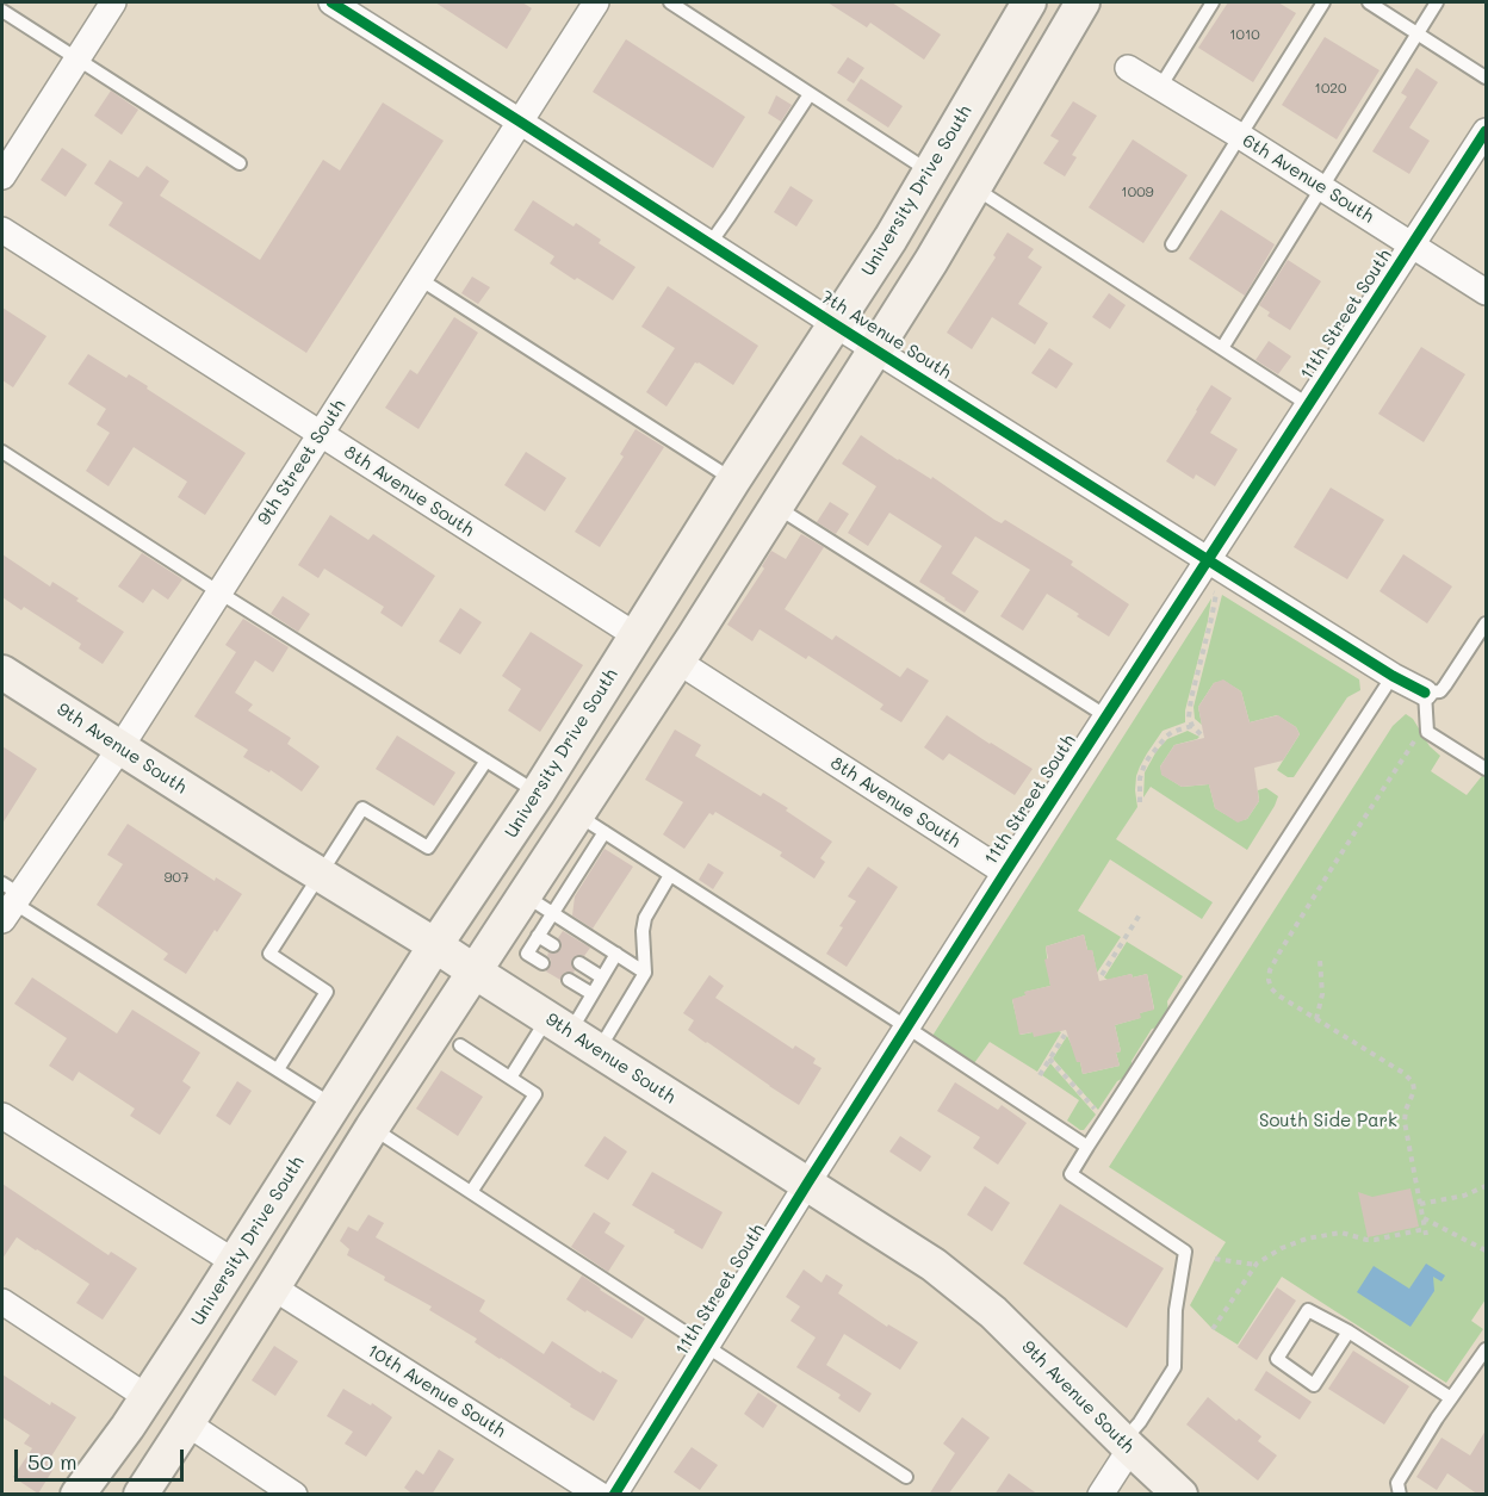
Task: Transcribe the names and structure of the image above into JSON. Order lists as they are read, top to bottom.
{
  "streets": {
    "main road": ["University Drive South", "9th Avenue South"],
    "street": [
      "6th Avenue South",
      "11th Street South",
      "7th Avenue South",
      "9th Street South",
      "8th Avenue South",
      "10th Avenue South"
    ]
  },
  "crossings": [
    ["6th Avenue South", "11th Street South"],
    ["University Drive South", "7th Avenue South"],
    ["University Drive South", "8th Avenue South"],
    ["University Drive South", "9th Avenue South"],
    ["11th Street South", "7th Avenue South"],
    ["11th Street South", "8th Avenue South"],
    ["11th Street South", "9th Avenue South"],
    ["7th Avenue South", "9th Street South"],
    ["9th Street South", "8th Avenue South"],
    ["9th Street South", "9th Avenue South"]
  ],
  "parks": ["South Side Park"],
  "house_numbers": [
    "1010",
    "1020",
    "1009",
    "907"
  ],
  "scale_bar": "50 m"
}
